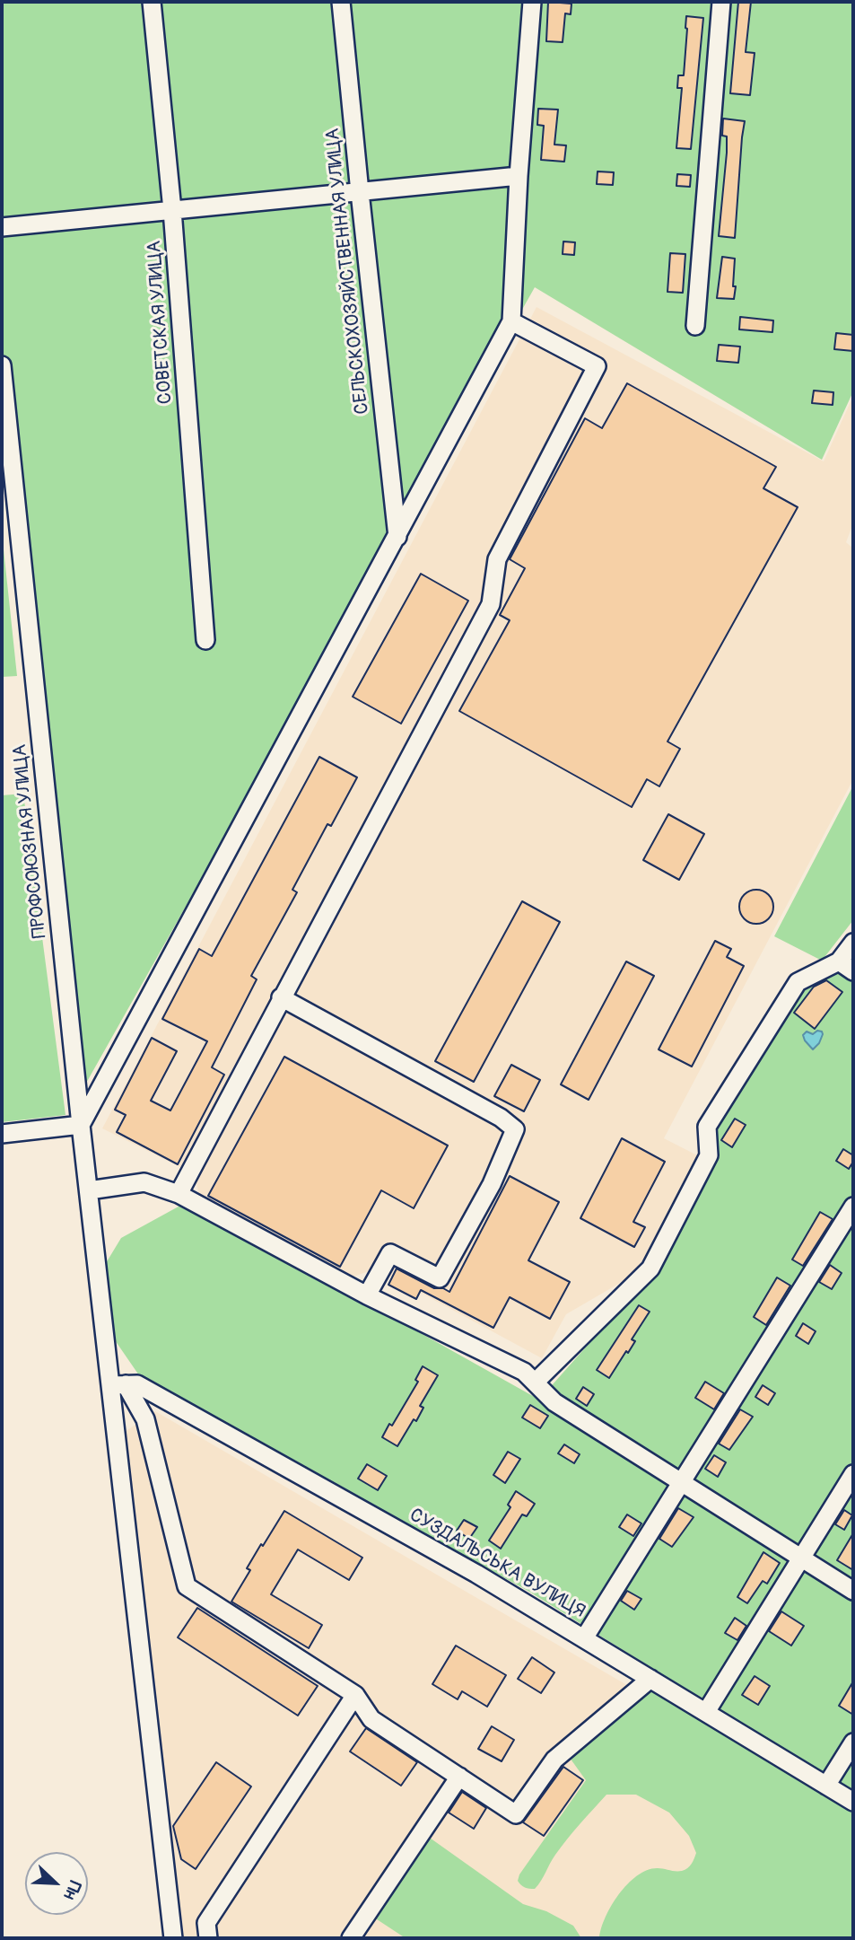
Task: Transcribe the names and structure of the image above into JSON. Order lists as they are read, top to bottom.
{
  "streets": {
    "street": [
      "СЕЛЬСКОХОЗЯЙСТВЕННАЯ УЛИЦА",
      "СОВЕТСКАЯ УЛИЦА",
      "ПРОФСОЮЗНАЯ УЛИЦА",
      "СУЗДАЛЬСЬКА ВУЛИЦЯ"
    ]
  },
  "crossings": [
    ["ПРОФСОЮЗНАЯ УЛИЦА", "СУЗДАЛЬСЬКА ВУЛИЦЯ"]
  ],
  "north": "bottom right"
}
